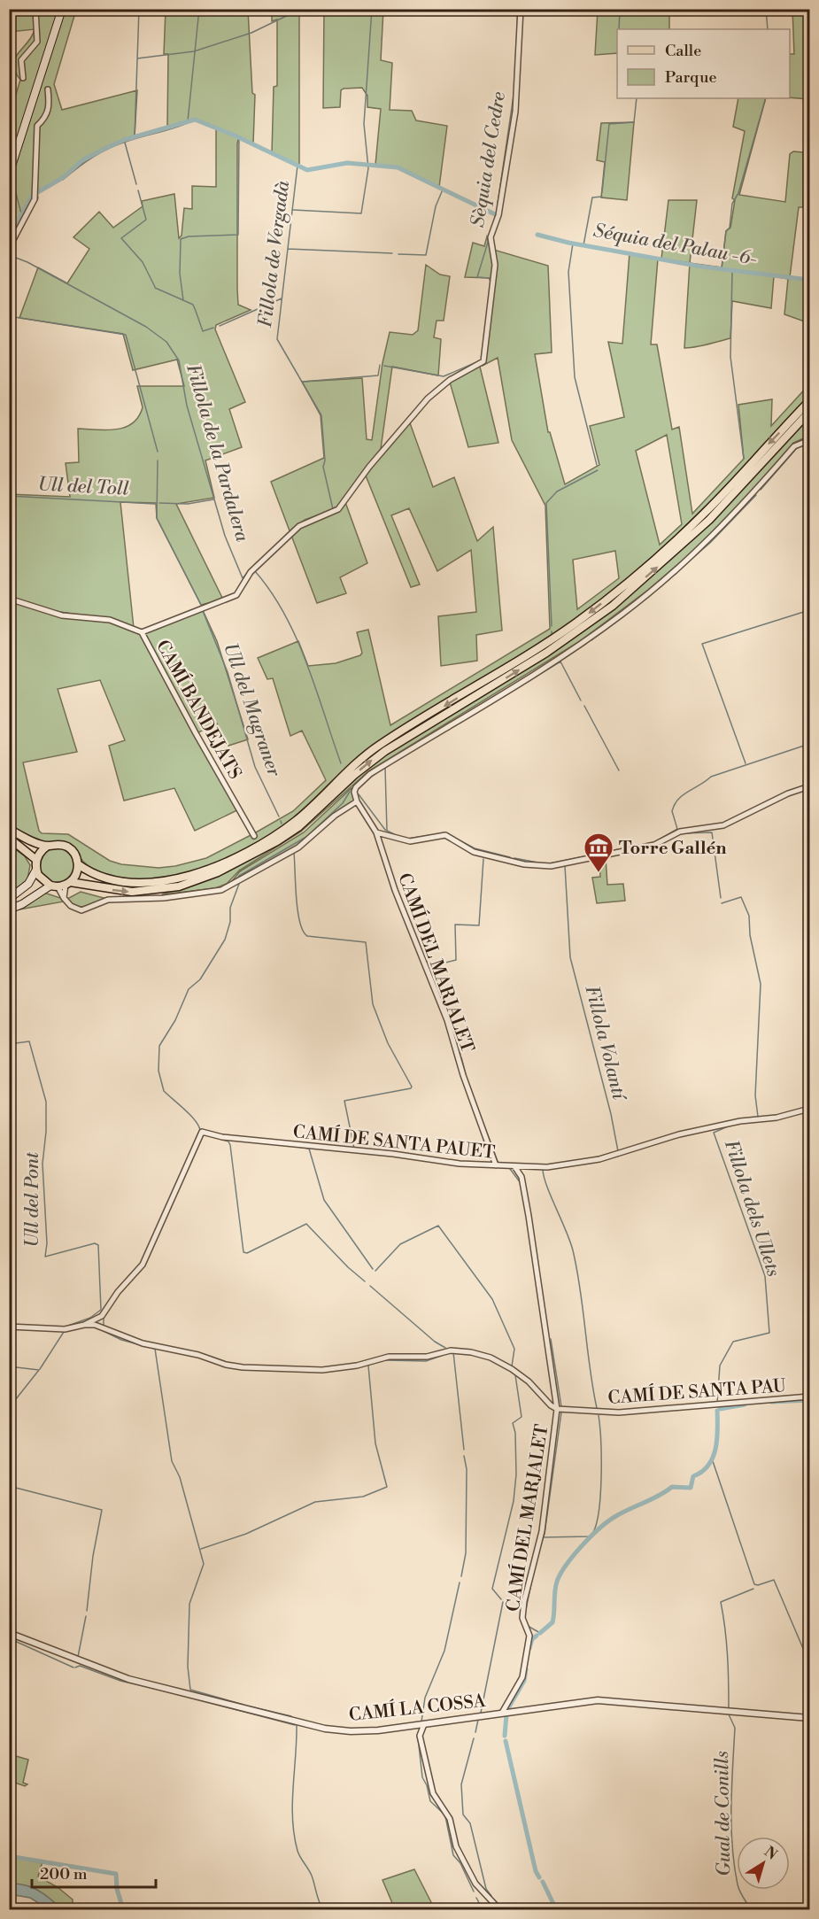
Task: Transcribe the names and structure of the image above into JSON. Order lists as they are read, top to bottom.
{
  "streets": {
    "street": [
      "CAMÍ BANDEJATS",
      "CAMÍ DEL MARJALET",
      "CAMÍ DE SANTA PAUET",
      "CAMÍ DE SANTA PAU",
      "CAMÍ LA COSSA"
    ]
  },
  "crossings": [
    ["CAMÍ DEL MARJALET", "CAMÍ DE SANTA PAUET"],
    ["CAMÍ DEL MARJALET", "CAMÍ DE SANTA PAU"],
    ["CAMÍ DEL MARJALET", "CAMÍ LA COSSA"]
  ],
  "water": [
    "Sèquia del Cedre",
    "Séquia del Palau -6-",
    "Fillola de Vergadà",
    "Fillola de la Pardalera",
    "Ull del Toll",
    "Ull del Magraner",
    "Fillola Volantí",
    "Ull del Pont",
    "Fillola dels Ullets",
    "Gual de Conills"
  ],
  "places": {
    "museum": ["Torre Gallén"]
  },
  "legend": ["Calle", "Parque"],
  "scale_bar": "200 m",
  "north": "top right"
}
